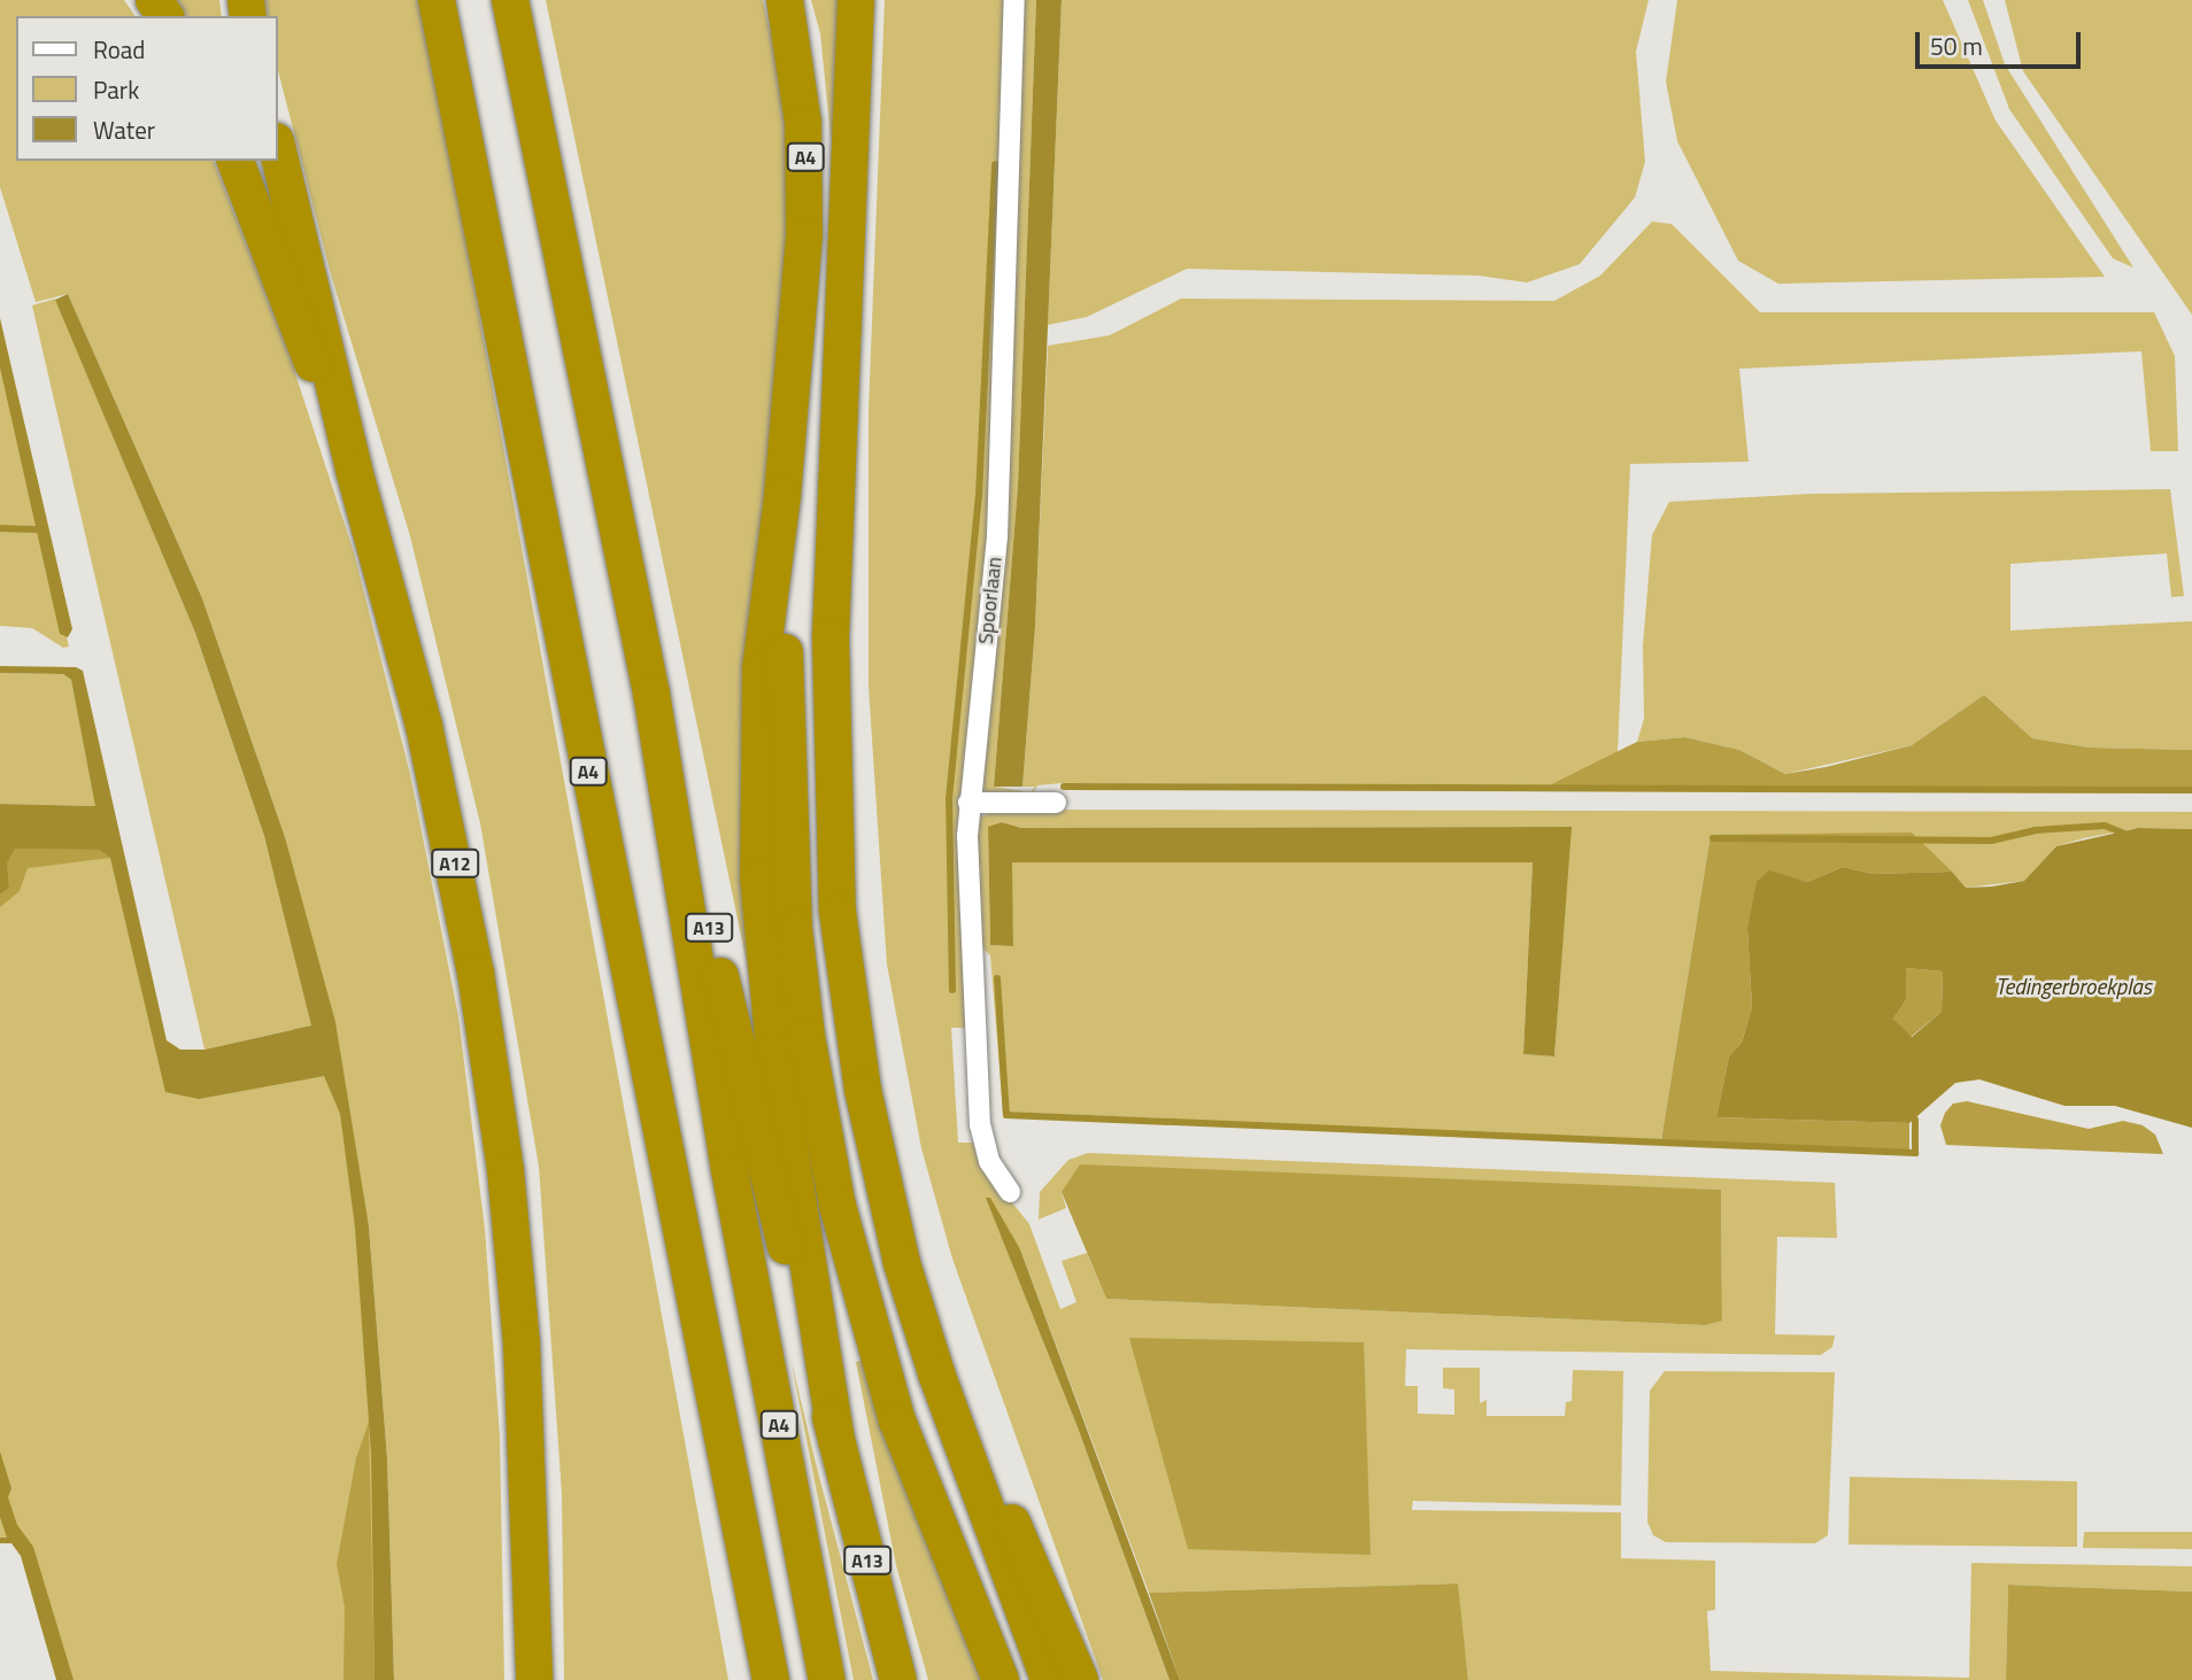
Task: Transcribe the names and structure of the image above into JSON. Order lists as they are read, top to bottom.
{
  "streets": {
    "highway": ["A4", "A12", "A13"],
    "street": ["Spoorlaan"]
  },
  "crossings": [
    ["A4", "A13"]
  ],
  "water": ["Tedingerbroekplas"],
  "legend": ["Road", "Park", "Water"],
  "scale_bar": "50 m"
}
